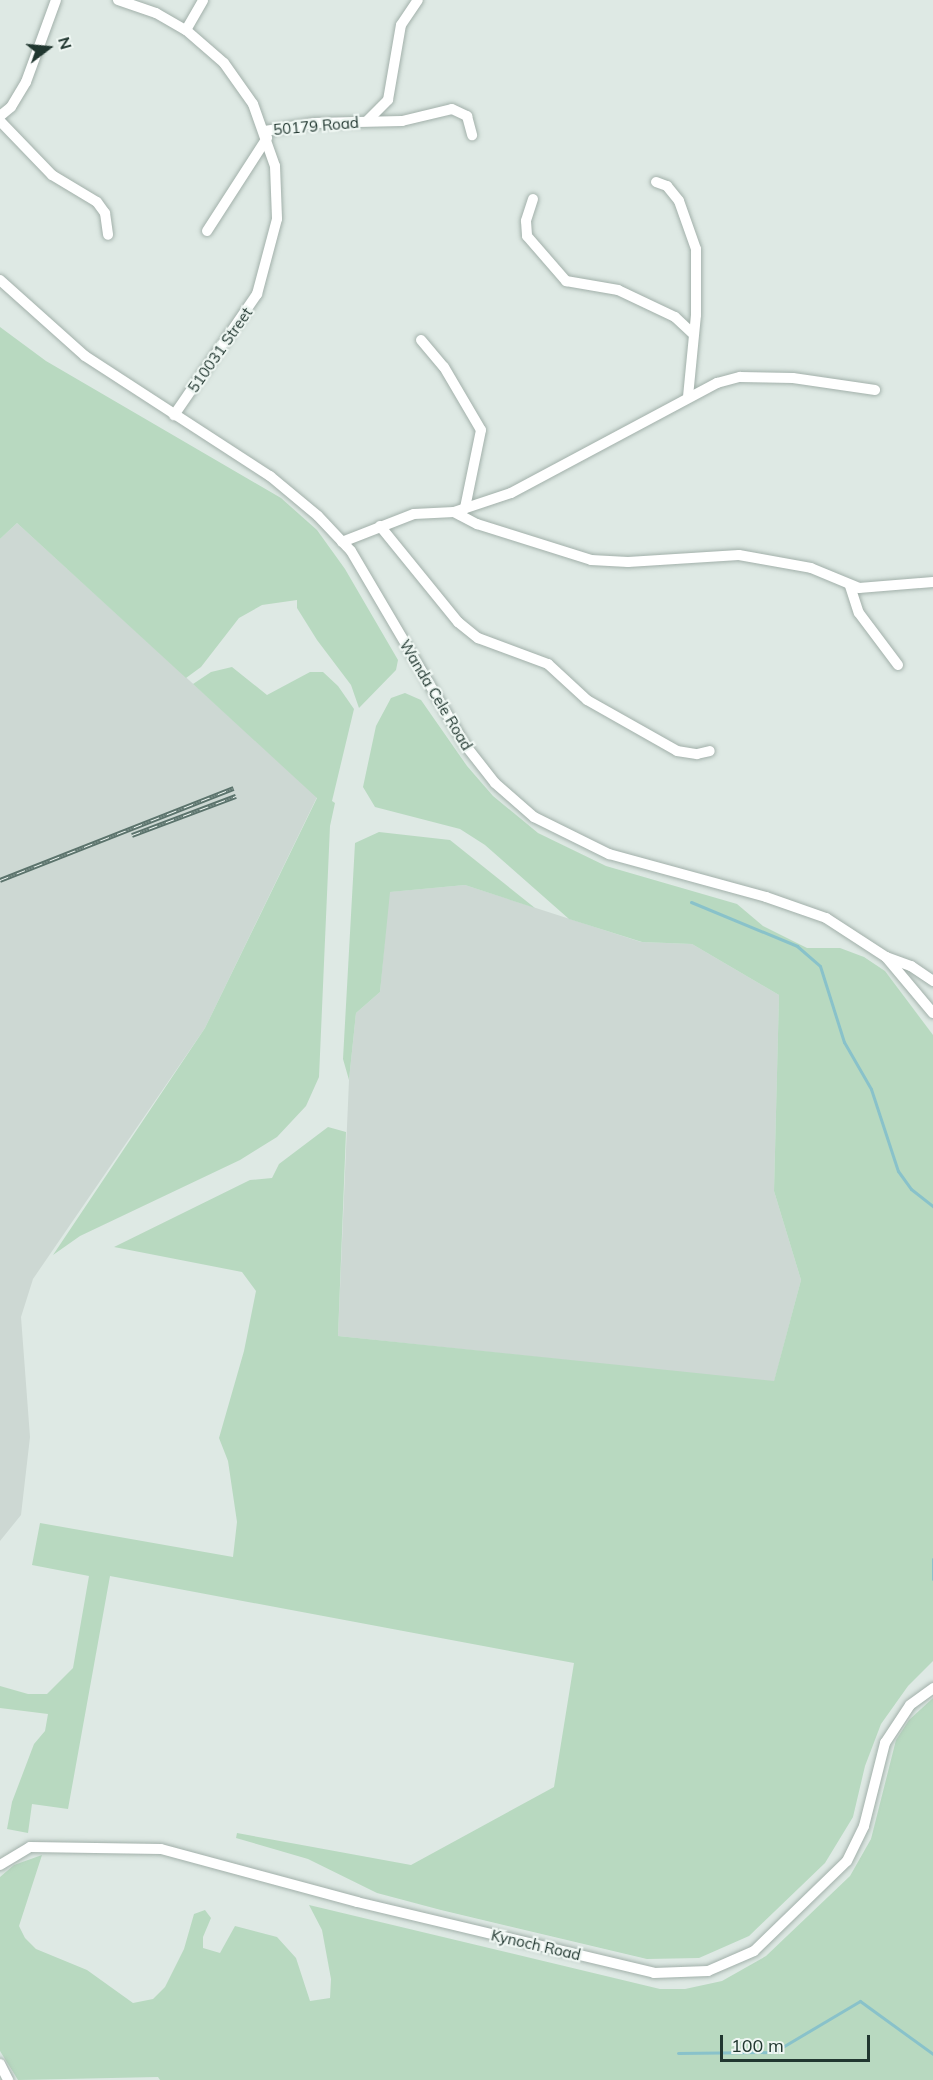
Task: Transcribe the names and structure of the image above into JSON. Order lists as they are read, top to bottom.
{
  "streets": {
    "street": [
      "50179 Road",
      "510031 Street",
      "Wanda Cele Road",
      "Kynoch Road"
    ]
  },
  "crossings": [
    ["50179 Road", "510031 Street"],
    ["510031 Street", "Wanda Cele Road"]
  ],
  "scale_bar": "100 m",
  "north": "right"
}
